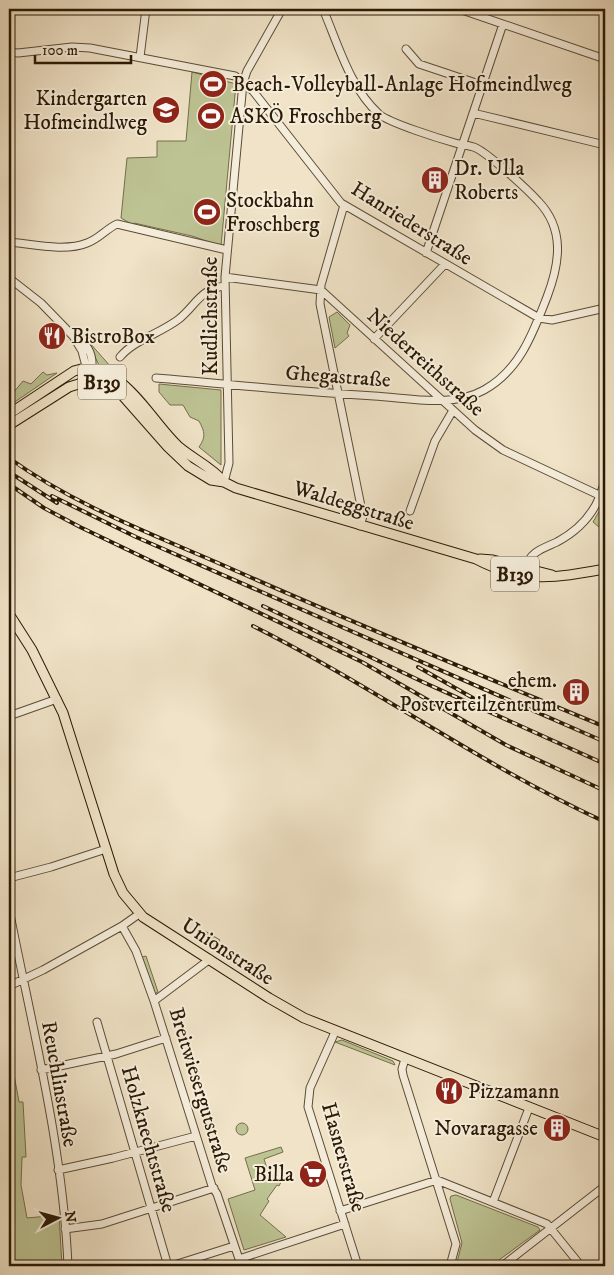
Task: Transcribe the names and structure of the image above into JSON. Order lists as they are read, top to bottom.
{
  "streets": {
    "main road": ["B139", "Waldeggstraße", "Unionstraße"],
    "street": [
      "Hanriederstraße",
      "Kudlichstraße",
      "Niederreithstraße",
      "Ghegastraße",
      "Reuchlinstraße",
      "Breitwiesergutstraße",
      "Holzknechtstraße",
      "Hasnerstraße"
    ]
  },
  "crossings": [
    ["Hanriederstraße", "Kudlichstraße"],
    ["Hanriederstraße", "Ghegastraße"],
    ["Kudlichstraße", "Ghegastraße"],
    ["Kudlichstraße", "Waldeggstraße"],
    ["Niederreithstraße", "Ghegastraße"],
    ["B139", "Waldeggstraße"],
    ["Unionstraße", "Hasnerstraße"]
  ],
  "places": {
    "sports": ["Beach-Volleyball-Anlage Hofmeindlweg", "ASKÖ Froschberg", "Stockbahn Froschberg"],
    "school or university": ["Kindergarten Hofmeindlweg"],
    "building": ["Dr. Ulla Roberts", "ehem. Postverteilzentrum", "Novaragasse"],
    "restaurant": ["BistroBox", "Pizzamann"],
    "supermarket": ["Billa"]
  },
  "scale_bar": "100 m",
  "north": "right"
}
